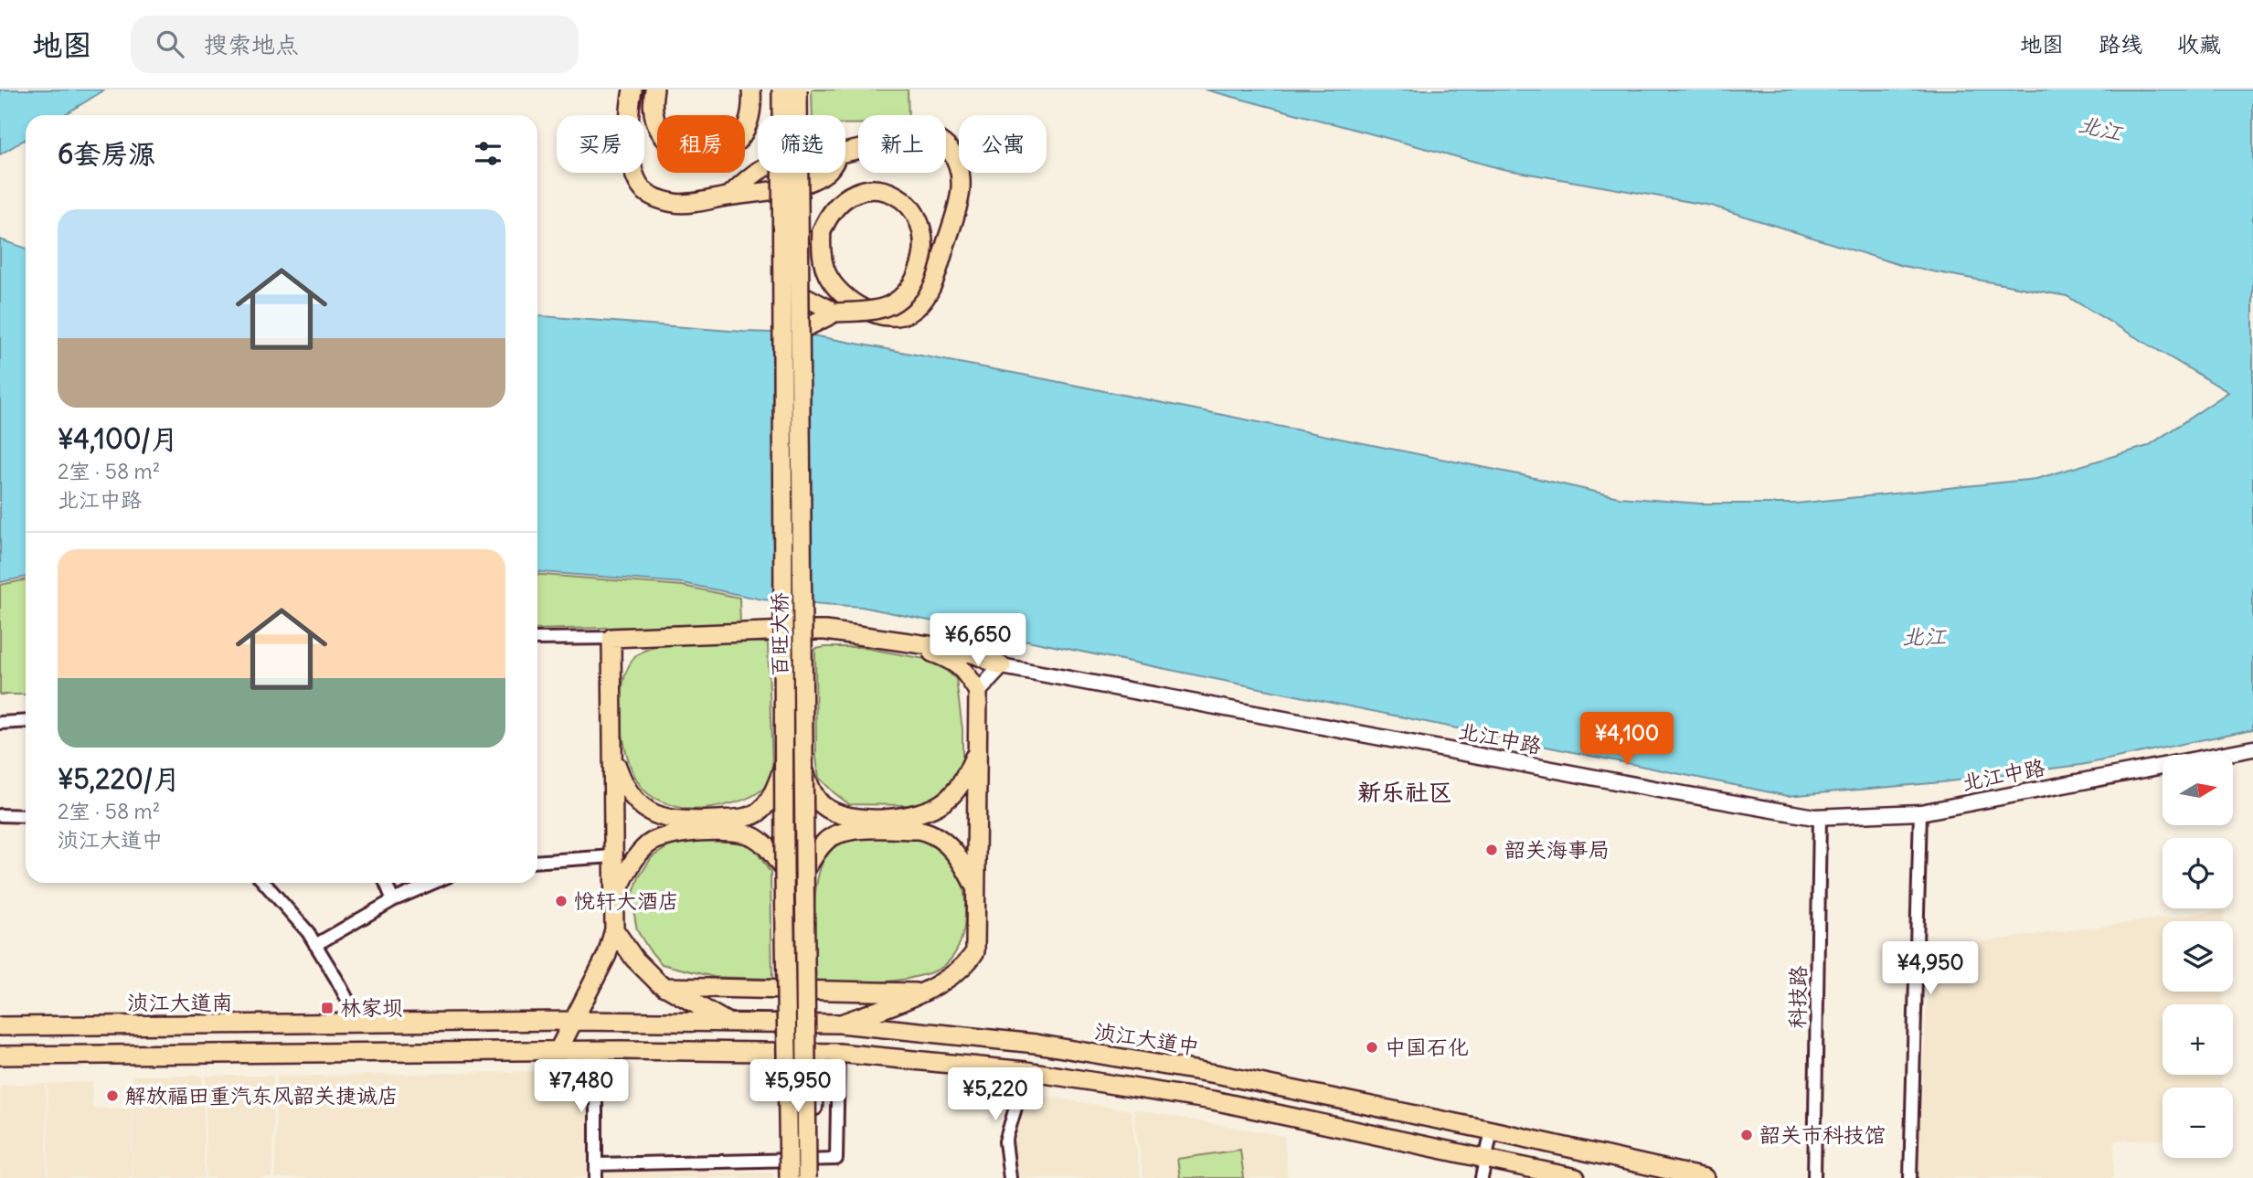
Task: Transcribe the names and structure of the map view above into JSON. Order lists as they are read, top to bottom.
{
  "streets": {
    "main road": ["百旺大桥", "浈江大道南", "浈江大道中"],
    "street": ["北江中路", "科技路"]
  },
  "crossings": [
    ["北江中路", "科技路"],
    ["浈江大道南", "浈江大道中"]
  ],
  "districts": ["新乐社区"],
  "water": ["北江"],
  "places": {
    "other": [
      "韶关海事局",
      "悦轩大酒店",
      "中国石化",
      "解放福田重汽东风韶关捷诚店",
      "韶关市科技馆"
    ],
    "transit": ["林家坝"]
  },
  "north": "right",
  "page": {
    "header": "地图",
    "search": "搜索地点",
    "nav": ["地图", "路线", "收藏"],
    "chip": [
      "买房",
      "租房",
      "筛选",
      "新上",
      "公寓"
    ],
    "heading": "6套房源",
    "list": [
      {
        "name": "¥4,100/月",
        "note": "2室 · 58 m² · 北江中路"
      },
      {
        "name": "¥5,220/月",
        "note": "2室 · 58 m² · 浈江大道中"
      }
    ],
    "price": [
      "¥6,650",
      "¥4,100",
      "¥4,950",
      "¥7,480",
      "¥5,950",
      "¥5,220"
    ],
    "map_buttons": ["+", "−"]
  }
}
